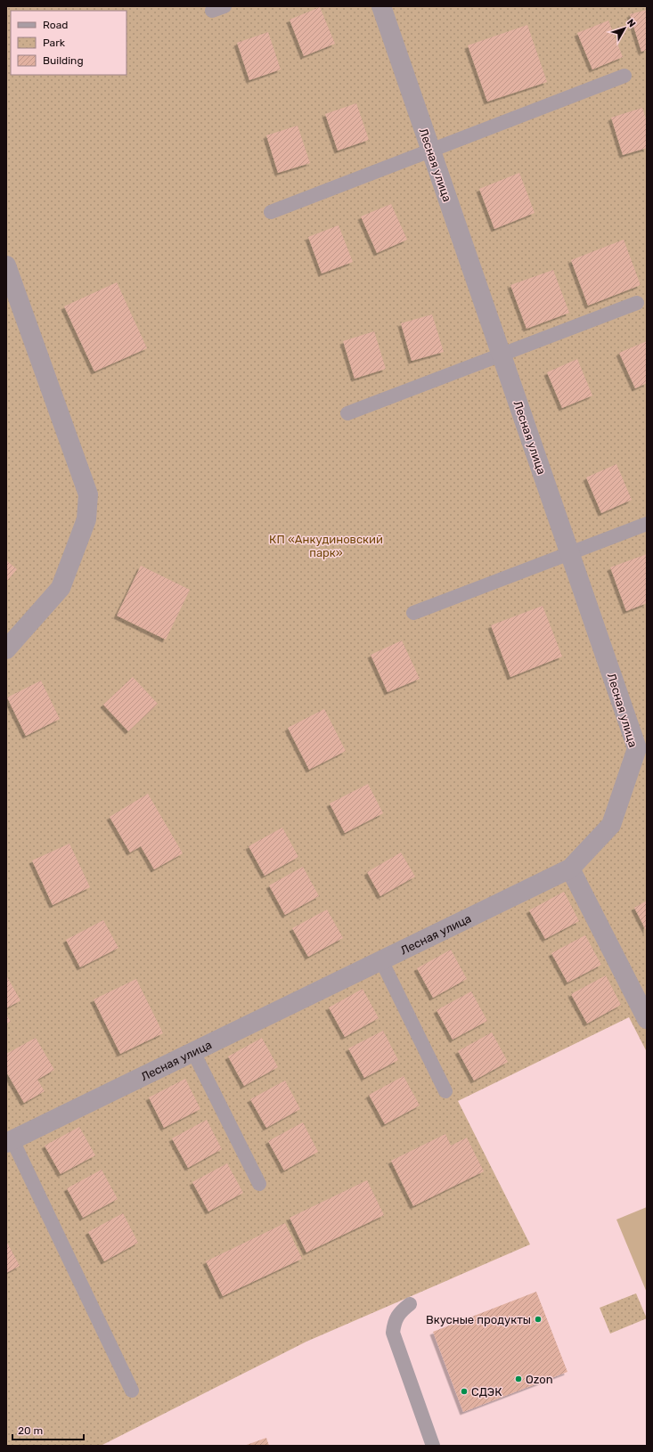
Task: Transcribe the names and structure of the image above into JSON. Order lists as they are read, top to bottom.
{
  "streets": {
    "street": ["Лесная улица"]
  },
  "parks": ["КП «Анкудиновский парк»"],
  "places": ["Вкусные продукты", "Ozon", "СДЭК"],
  "legend": ["Road", "Park", "Building"],
  "scale_bar": "20 m",
  "north": "top right"
}
